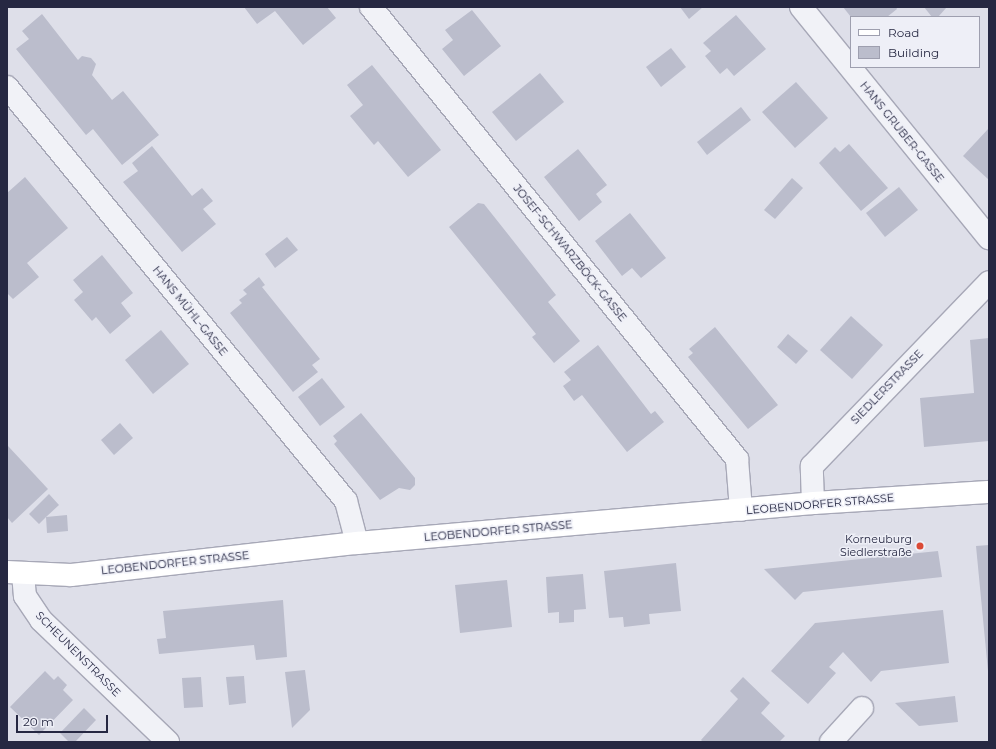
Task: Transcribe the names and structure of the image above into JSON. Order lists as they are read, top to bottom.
{
  "streets": {
    "main road": ["LEOBENDORFER STRASSE"],
    "street": [
      "HANS GRUBER-GASSE",
      "JOSEF-SCHWARZBÖCK-GASSE",
      "HANS MÜHL-GASSE",
      "SIEDLERSTRASSE",
      "SCHEUNENSTRASSE"
    ]
  },
  "crossings": [
    ["JOSEF-SCHWARZBÖCK-GASSE", "LEOBENDORFER STRASSE"],
    ["HANS MÜHL-GASSE", "LEOBENDORFER STRASSE"],
    ["SIEDLERSTRASSE", "LEOBENDORFER STRASSE"],
    ["LEOBENDORFER STRASSE", "SCHEUNENSTRASSE"]
  ],
  "places": ["Korneuburg Siedlerstraße"],
  "legend": ["Road", "Building"],
  "scale_bar": "20 m"
}
